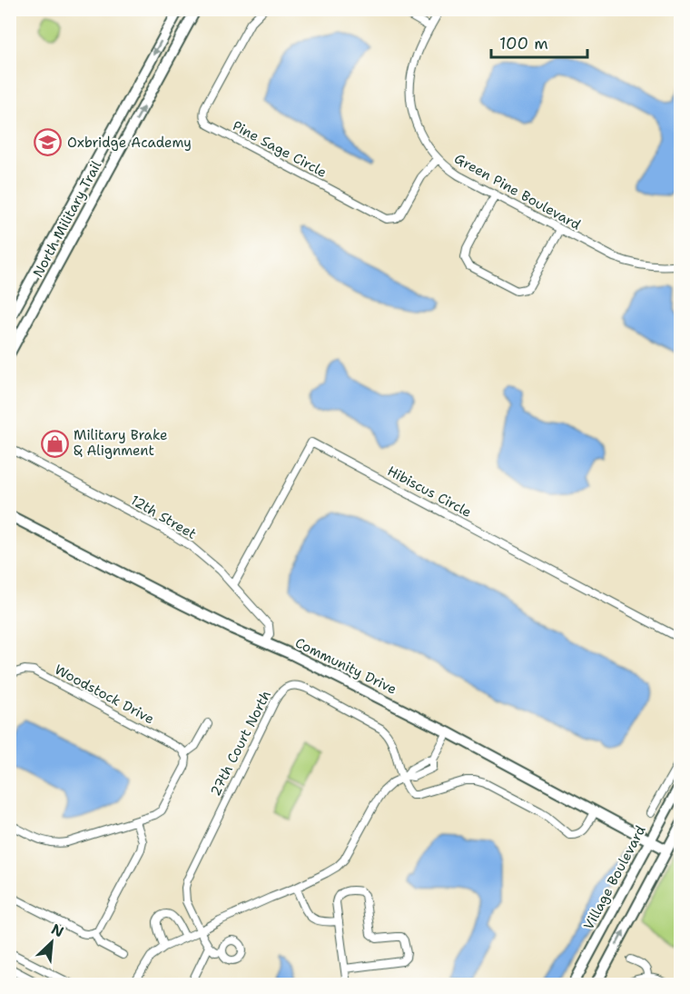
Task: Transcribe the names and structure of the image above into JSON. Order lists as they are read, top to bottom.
{
  "streets": {
    "street": [
      "Pine Sage Circle",
      "Green Pine Boulevard",
      "North Military Trail",
      "Hibiscus Circle",
      "12th Street",
      "Community Drive",
      "Woodstock Drive",
      "27th Court North",
      "Village Boulevard"
    ]
  },
  "crossings": [
    ["Pine Sage Circle", "Green Pine Boulevard"],
    ["Hibiscus Circle", "12th Street"],
    ["12th Street", "Community Drive"],
    ["Community Drive", "27th Court North"],
    ["Community Drive", "Village Boulevard"]
  ],
  "places": {
    "school or university": ["Oxbridge Academy"],
    "shop": ["Military Brake & Alignment"]
  },
  "scale_bar": "100 m",
  "north": "top right"
}
